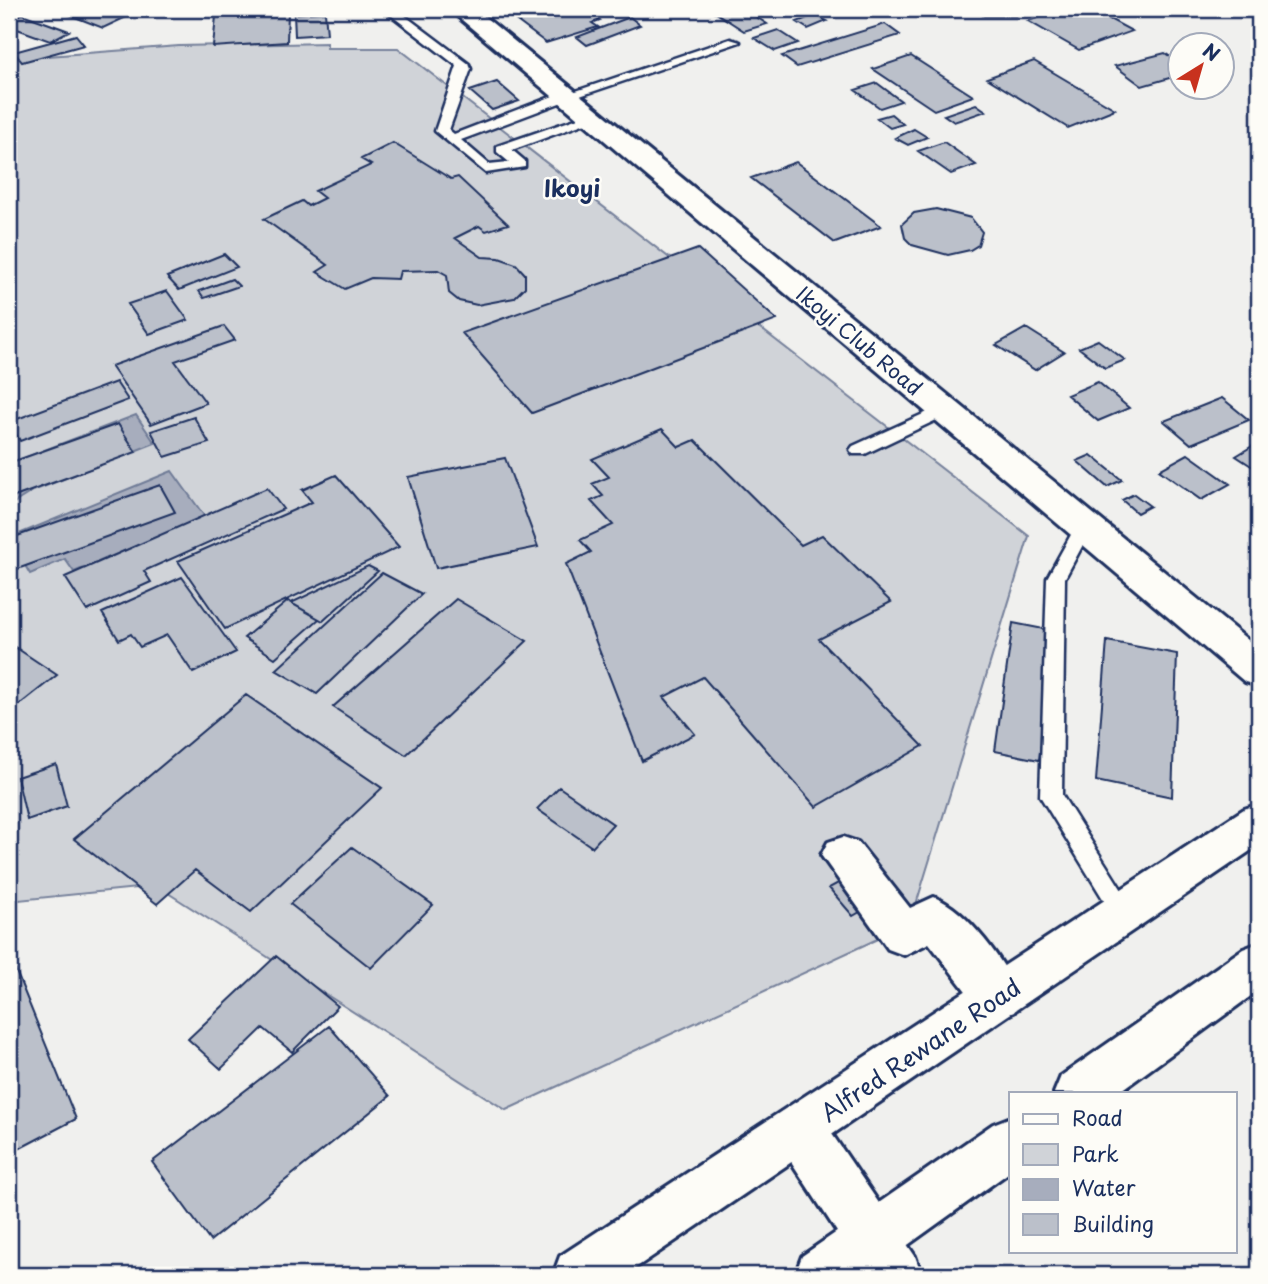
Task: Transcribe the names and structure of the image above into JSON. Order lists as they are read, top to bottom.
{
  "streets": {
    "main road": ["Ikoyi Club Road", "Alfred Rewane Road"]
  },
  "districts": ["Ikoyi"],
  "legend": [
    "Road",
    "Park",
    "Water",
    "Building"
  ],
  "north": "top right"
}
